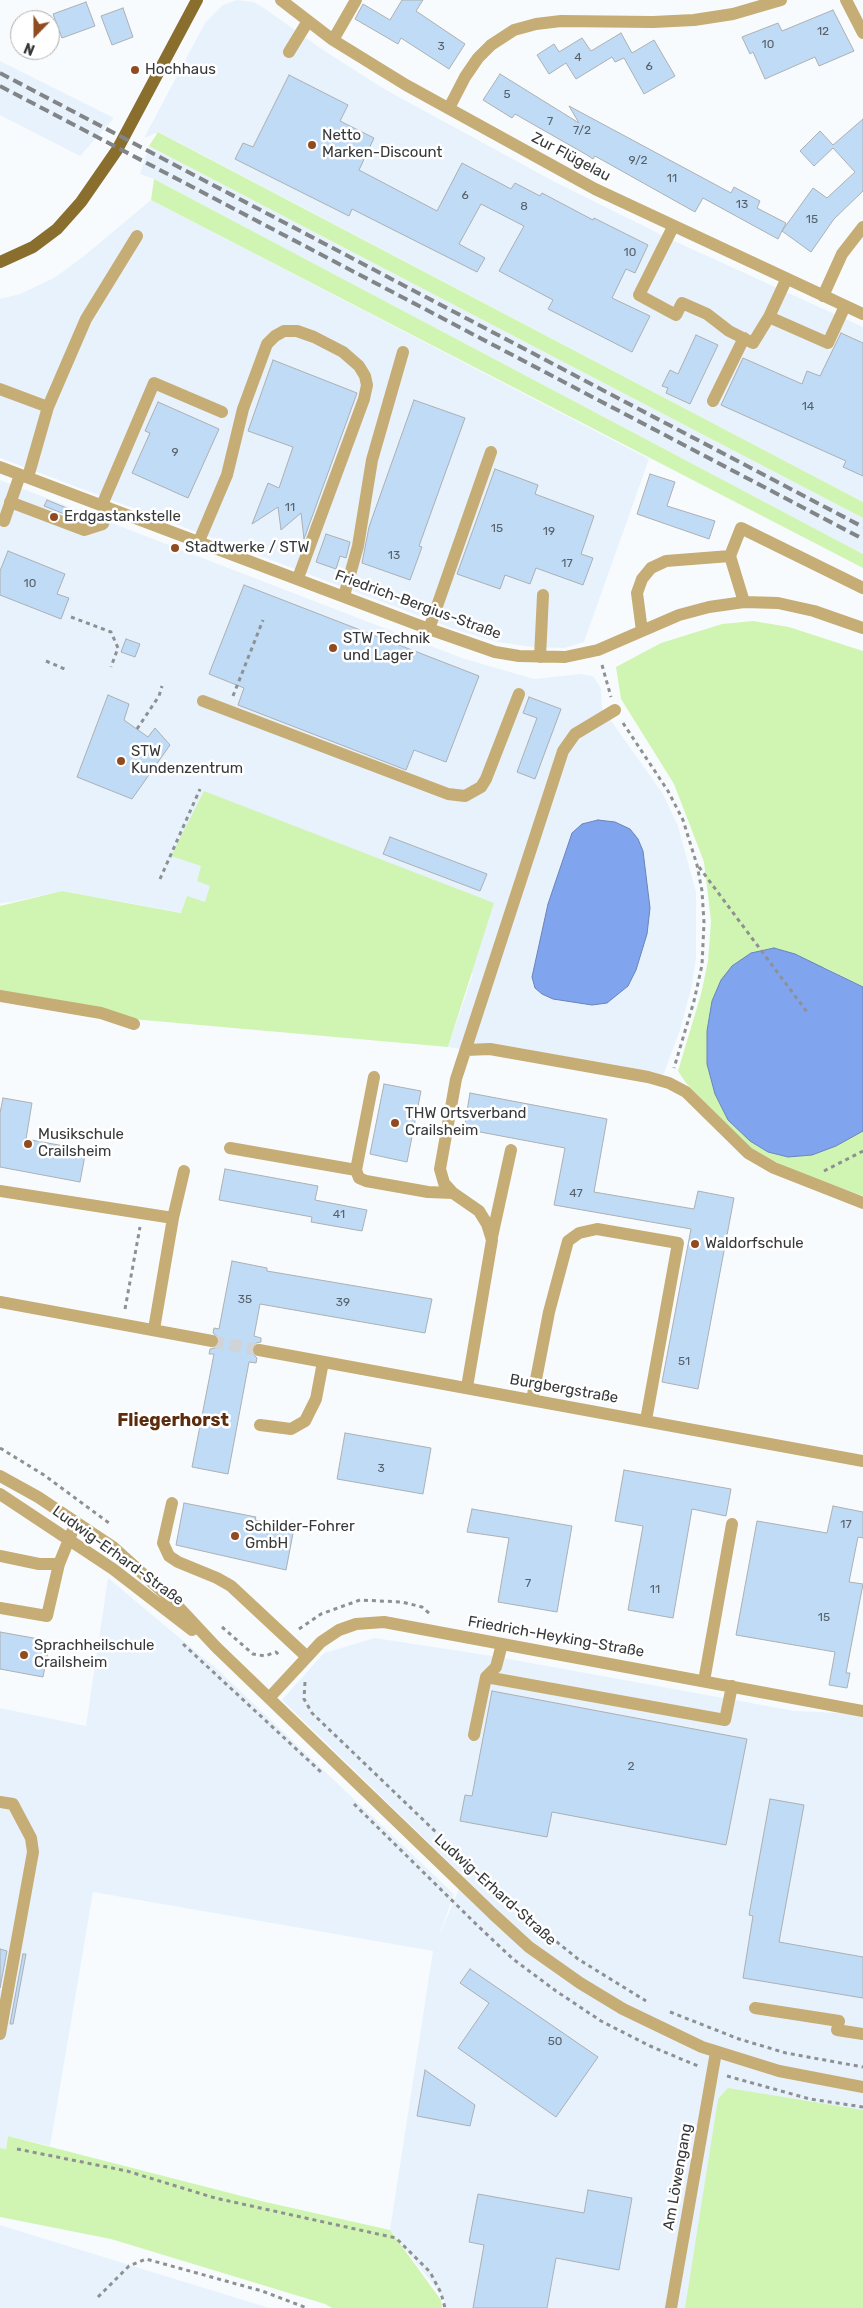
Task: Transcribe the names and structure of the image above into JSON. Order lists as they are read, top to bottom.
{
  "streets": {
    "street": [
      "Zur Flügelau",
      "Friedrich-Bergius-Straße",
      "Burgbergstraße",
      "Ludwig-Erhard-Straße",
      "Friedrich-Heyking-Straße",
      "Am Löwengang"
    ]
  },
  "crossings": [
    ["Ludwig-Erhard-Straße", "Friedrich-Heyking-Straße"],
    ["Ludwig-Erhard-Straße", "Am Löwengang"]
  ],
  "districts": ["Fliegerhorst"],
  "places": [
    "Hochhaus",
    "Netto Marken-Discount",
    "Erdgastankstelle",
    "Stadtwerke / STW",
    "STW Technik und Lager",
    "STW Kundenzentrum",
    "THW Ortsverband Crailsheim",
    "Musikschule Crailsheim",
    "Waldorfschule",
    "Schilder-Fohrer GmbH",
    "Sprachheilschule Crailsheim"
  ],
  "house_numbers": [
    "12",
    "10",
    "3",
    "4",
    "6",
    "5",
    "7",
    "7/2",
    "9/2",
    "11",
    "6",
    "13",
    "8",
    "15",
    "10",
    "14",
    "9",
    "11",
    "15",
    "19",
    "13",
    "17",
    "10",
    "47",
    "41",
    "35",
    "39",
    "51",
    "3",
    "17",
    "7",
    "11",
    "15",
    "2",
    "50"
  ],
  "north": "bottom"
}
